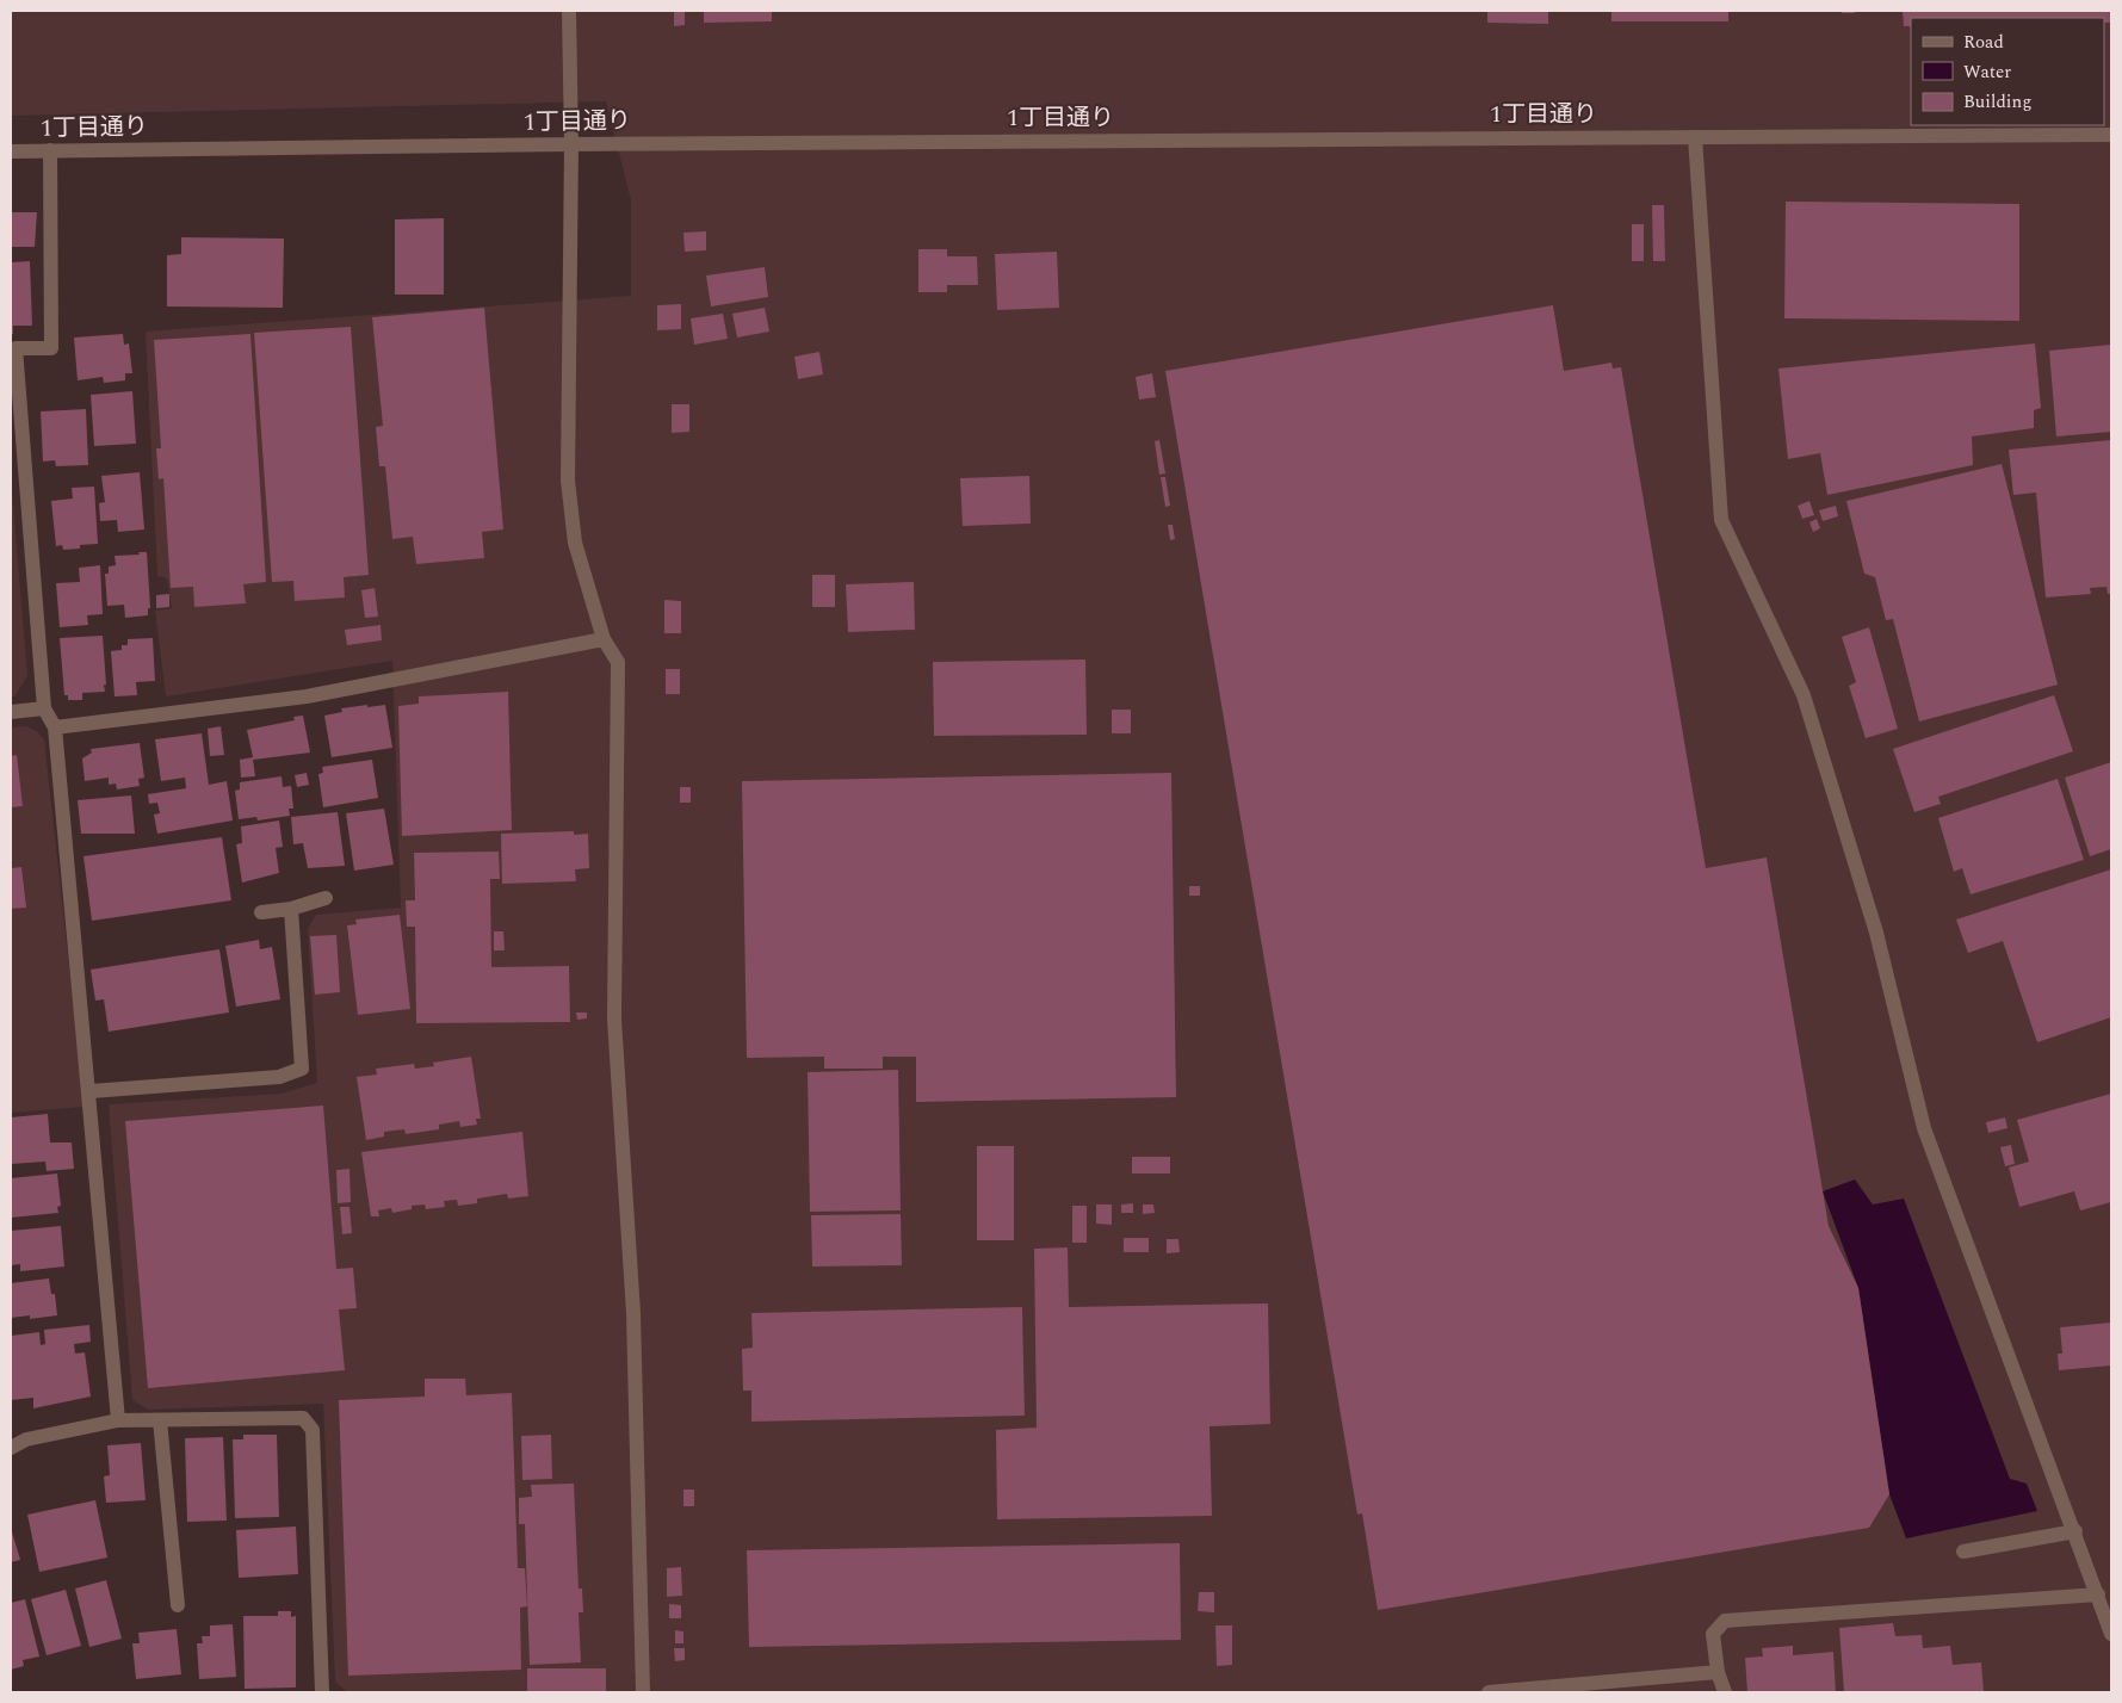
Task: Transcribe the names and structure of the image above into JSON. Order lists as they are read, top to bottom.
{
  "streets": {
    "street": ["1丁目通り"]
  },
  "legend": ["Road", "Water", "Building"]
}
